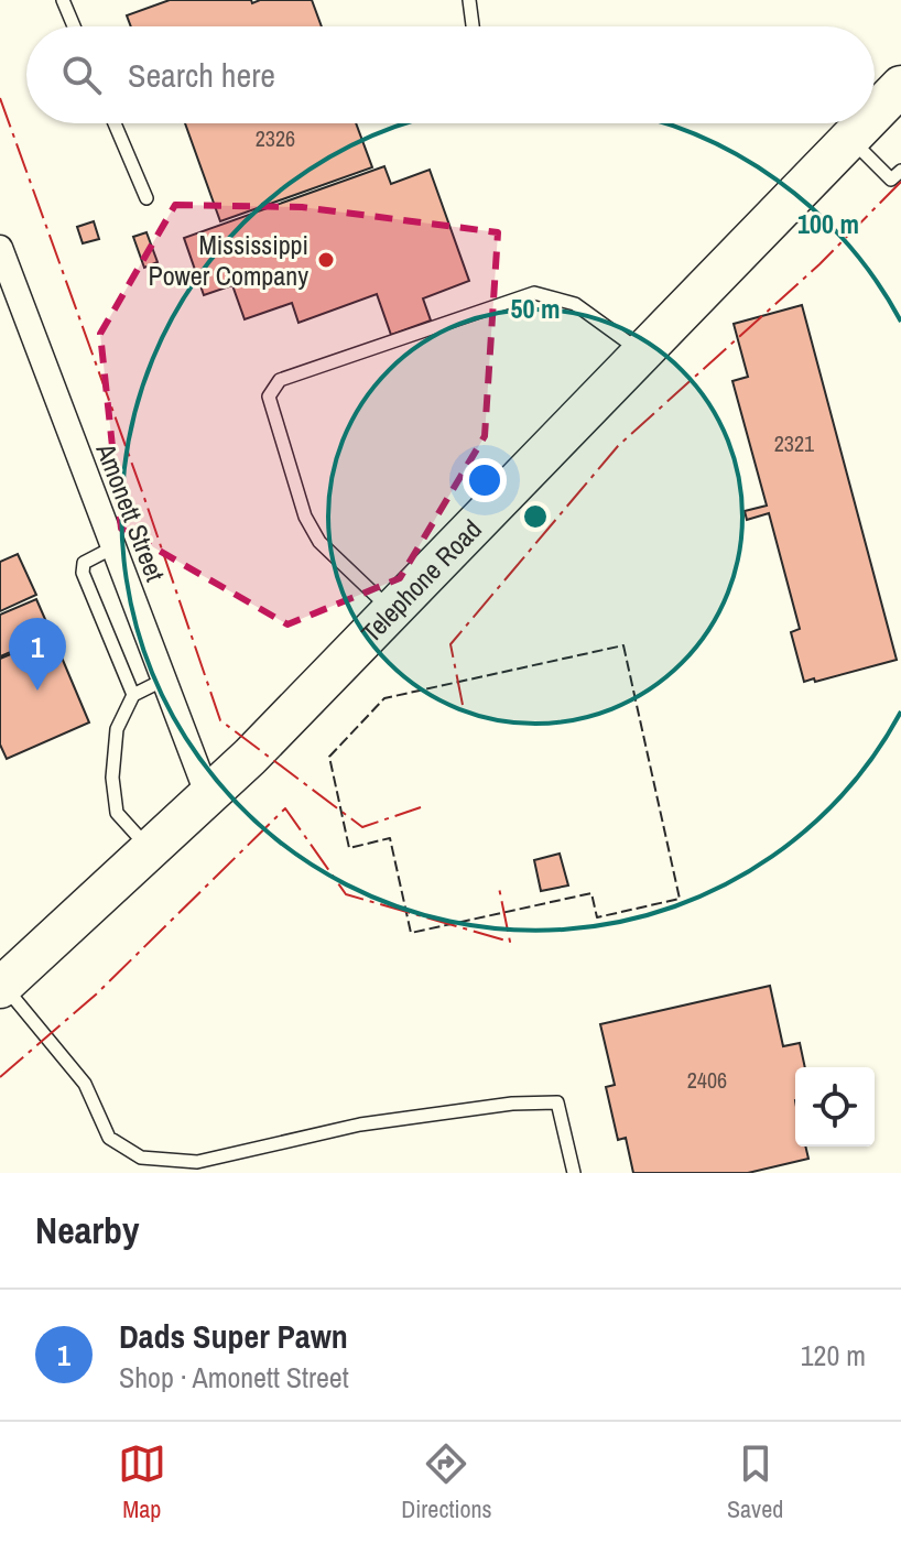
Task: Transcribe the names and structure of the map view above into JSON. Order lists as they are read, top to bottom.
{
  "streets": {
    "main road": ["Telephone Road"],
    "street": ["Amonett Street"]
  },
  "crossings": [
    ["Amonett Street", "Telephone Road"]
  ],
  "places": ["Mississippi Power Company"],
  "house_numbers": ["2326", "2321", "2406"],
  "page": {
    "search": "Search here",
    "pins": "1",
    "heading": "Nearby",
    "list": [
      {
        "mark": "1",
        "name": "Dads Super Pawn",
        "note": "Shop · Amonett Street",
        "value": "120 m"
      }
    ],
    "nav": ["Map", "Directions", "Saved"]
  },
  "rings": ["100 m", "50 m"]
}
